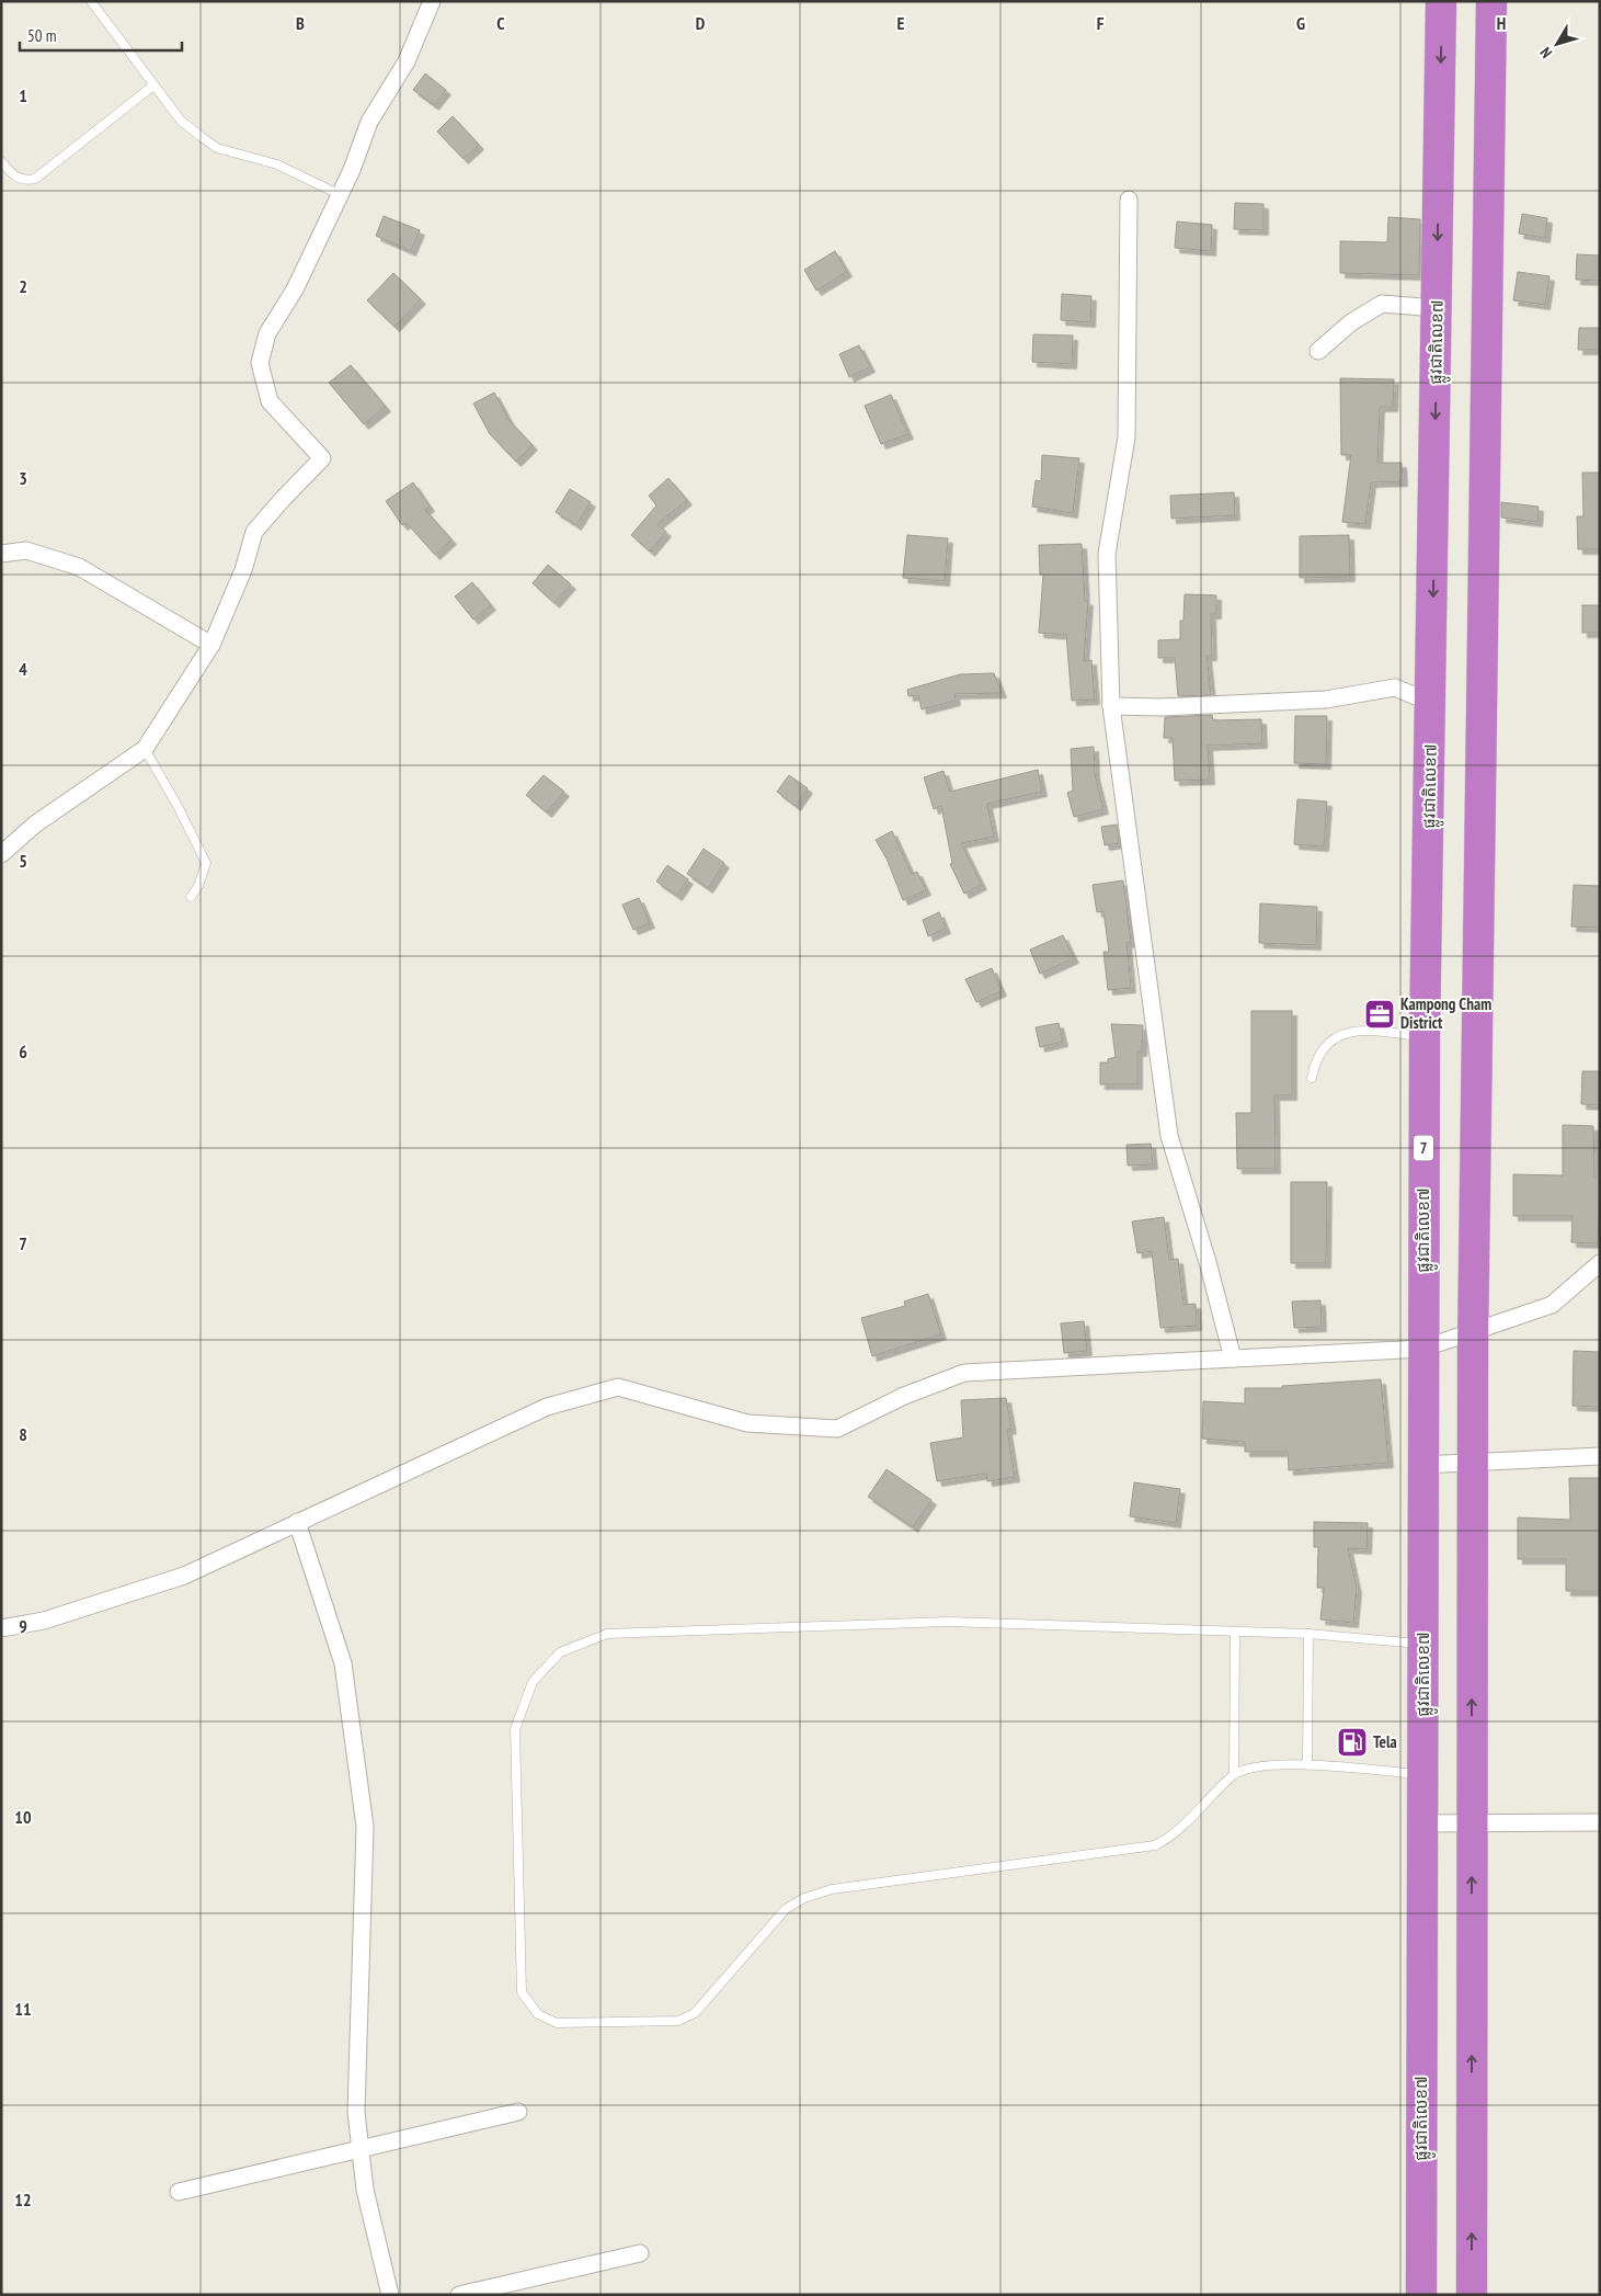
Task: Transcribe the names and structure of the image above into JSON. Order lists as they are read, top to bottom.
{
  "streets": {
    "highway": ["ផ្លូវជាតិលេខ៧", "7"]
  },
  "places": {
    "office": ["Kampong Cham District"],
    "fuel station": ["Tela"]
  },
  "scale_bar": "50 m",
  "north": "bottom left",
  "grid": {
    "columns": [
      "B",
      "C",
      "D",
      "E",
      "F",
      "G",
      "H"
    ],
    "rows": [
      "1",
      "2",
      "3",
      "4",
      "5",
      "6",
      "7",
      "8",
      "9",
      "10",
      "11",
      "12"
    ]
  }
}
